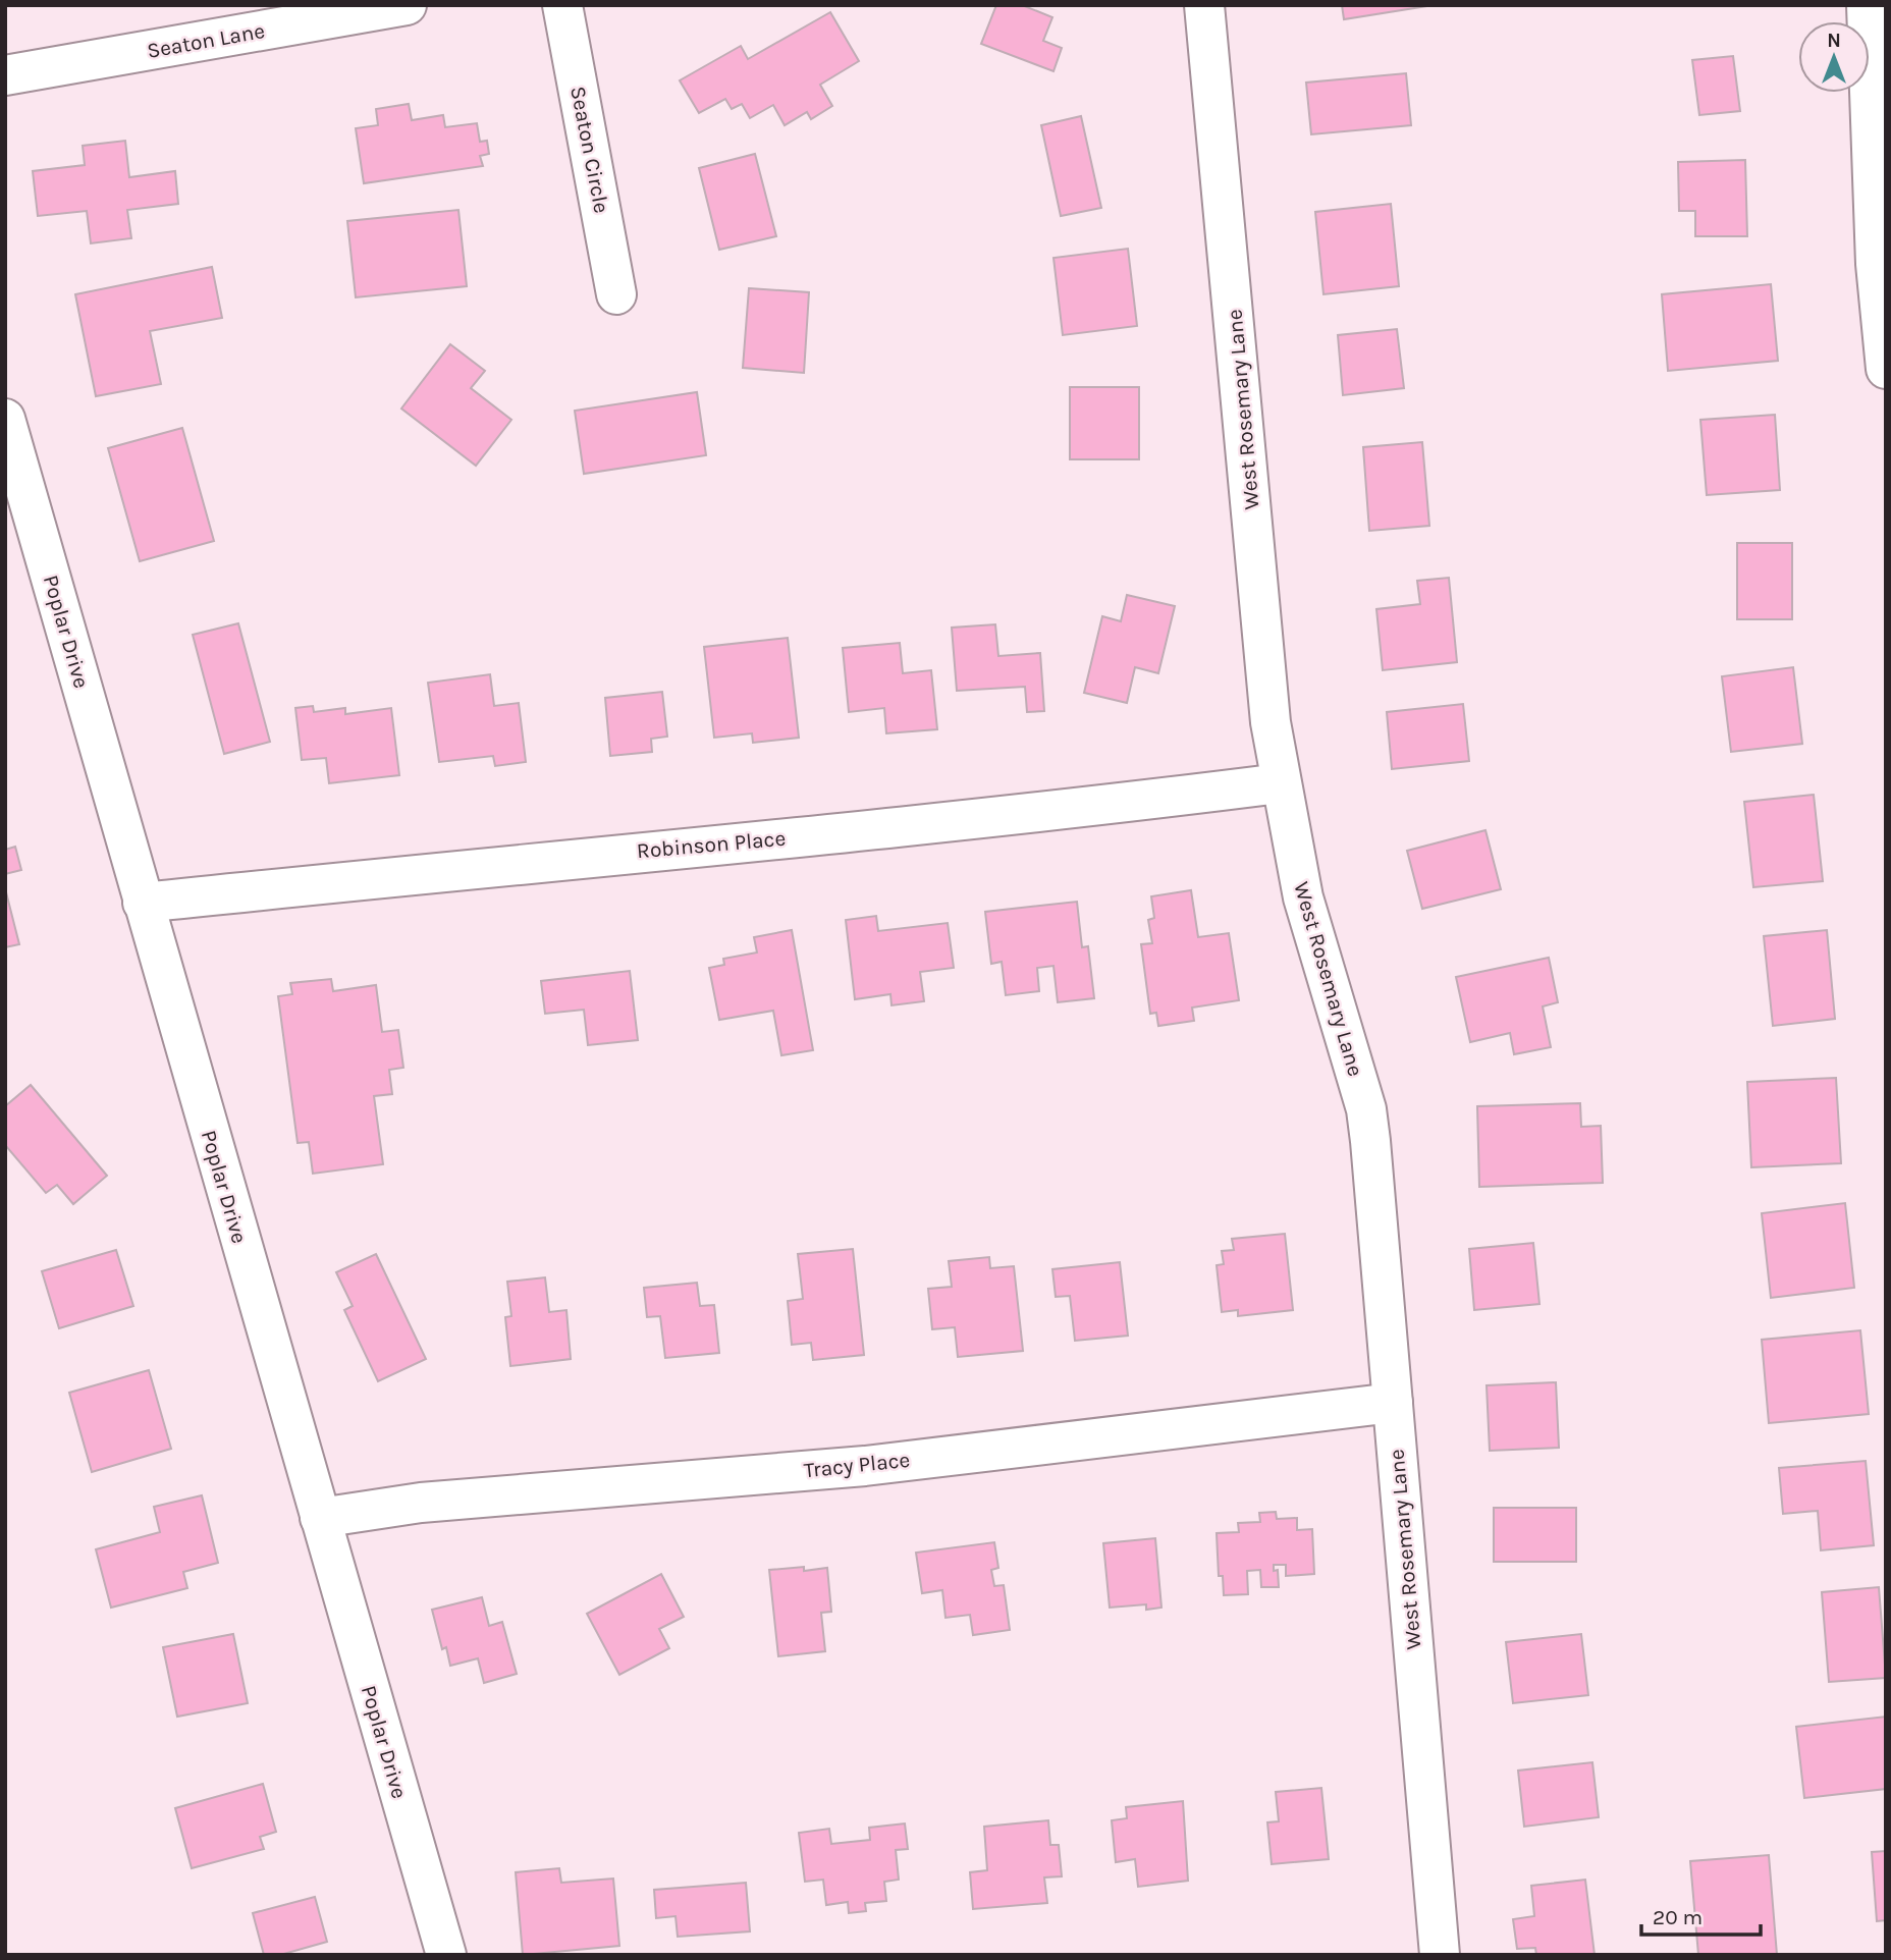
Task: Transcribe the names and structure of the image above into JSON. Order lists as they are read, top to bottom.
{
  "streets": {
    "street": [
      "Seaton Lane",
      "Seaton Circle",
      "West Rosemary Lane",
      "Poplar Drive",
      "Robinson Place",
      "Tracy Place"
    ]
  },
  "crossings": [
    ["West Rosemary Lane", "Robinson Place"],
    ["West Rosemary Lane", "Tracy Place"],
    ["Poplar Drive", "Robinson Place"],
    ["Poplar Drive", "Tracy Place"]
  ],
  "scale_bar": "20 m",
  "north": "top"
}
